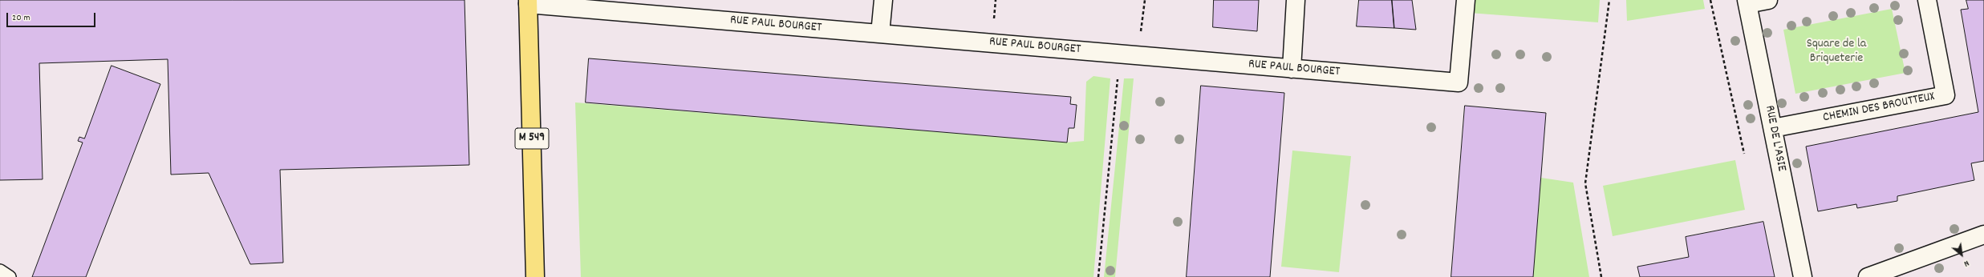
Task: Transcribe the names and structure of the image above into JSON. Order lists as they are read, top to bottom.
{
  "streets": {
    "main road": ["M 549"],
    "street": ["RUE PAUL BOURGET", "CHEMIN DES BROUTTEUX", "RUE DE L'ASIE"]
  },
  "crossings": [
    ["RUE PAUL BOURGET", "M 549"],
    ["CHEMIN DES BROUTTEUX", "RUE DE L'ASIE"]
  ],
  "parks": ["Square de la Briqueterie"],
  "scale_bar": "20 m",
  "north": "bottom right"
}
